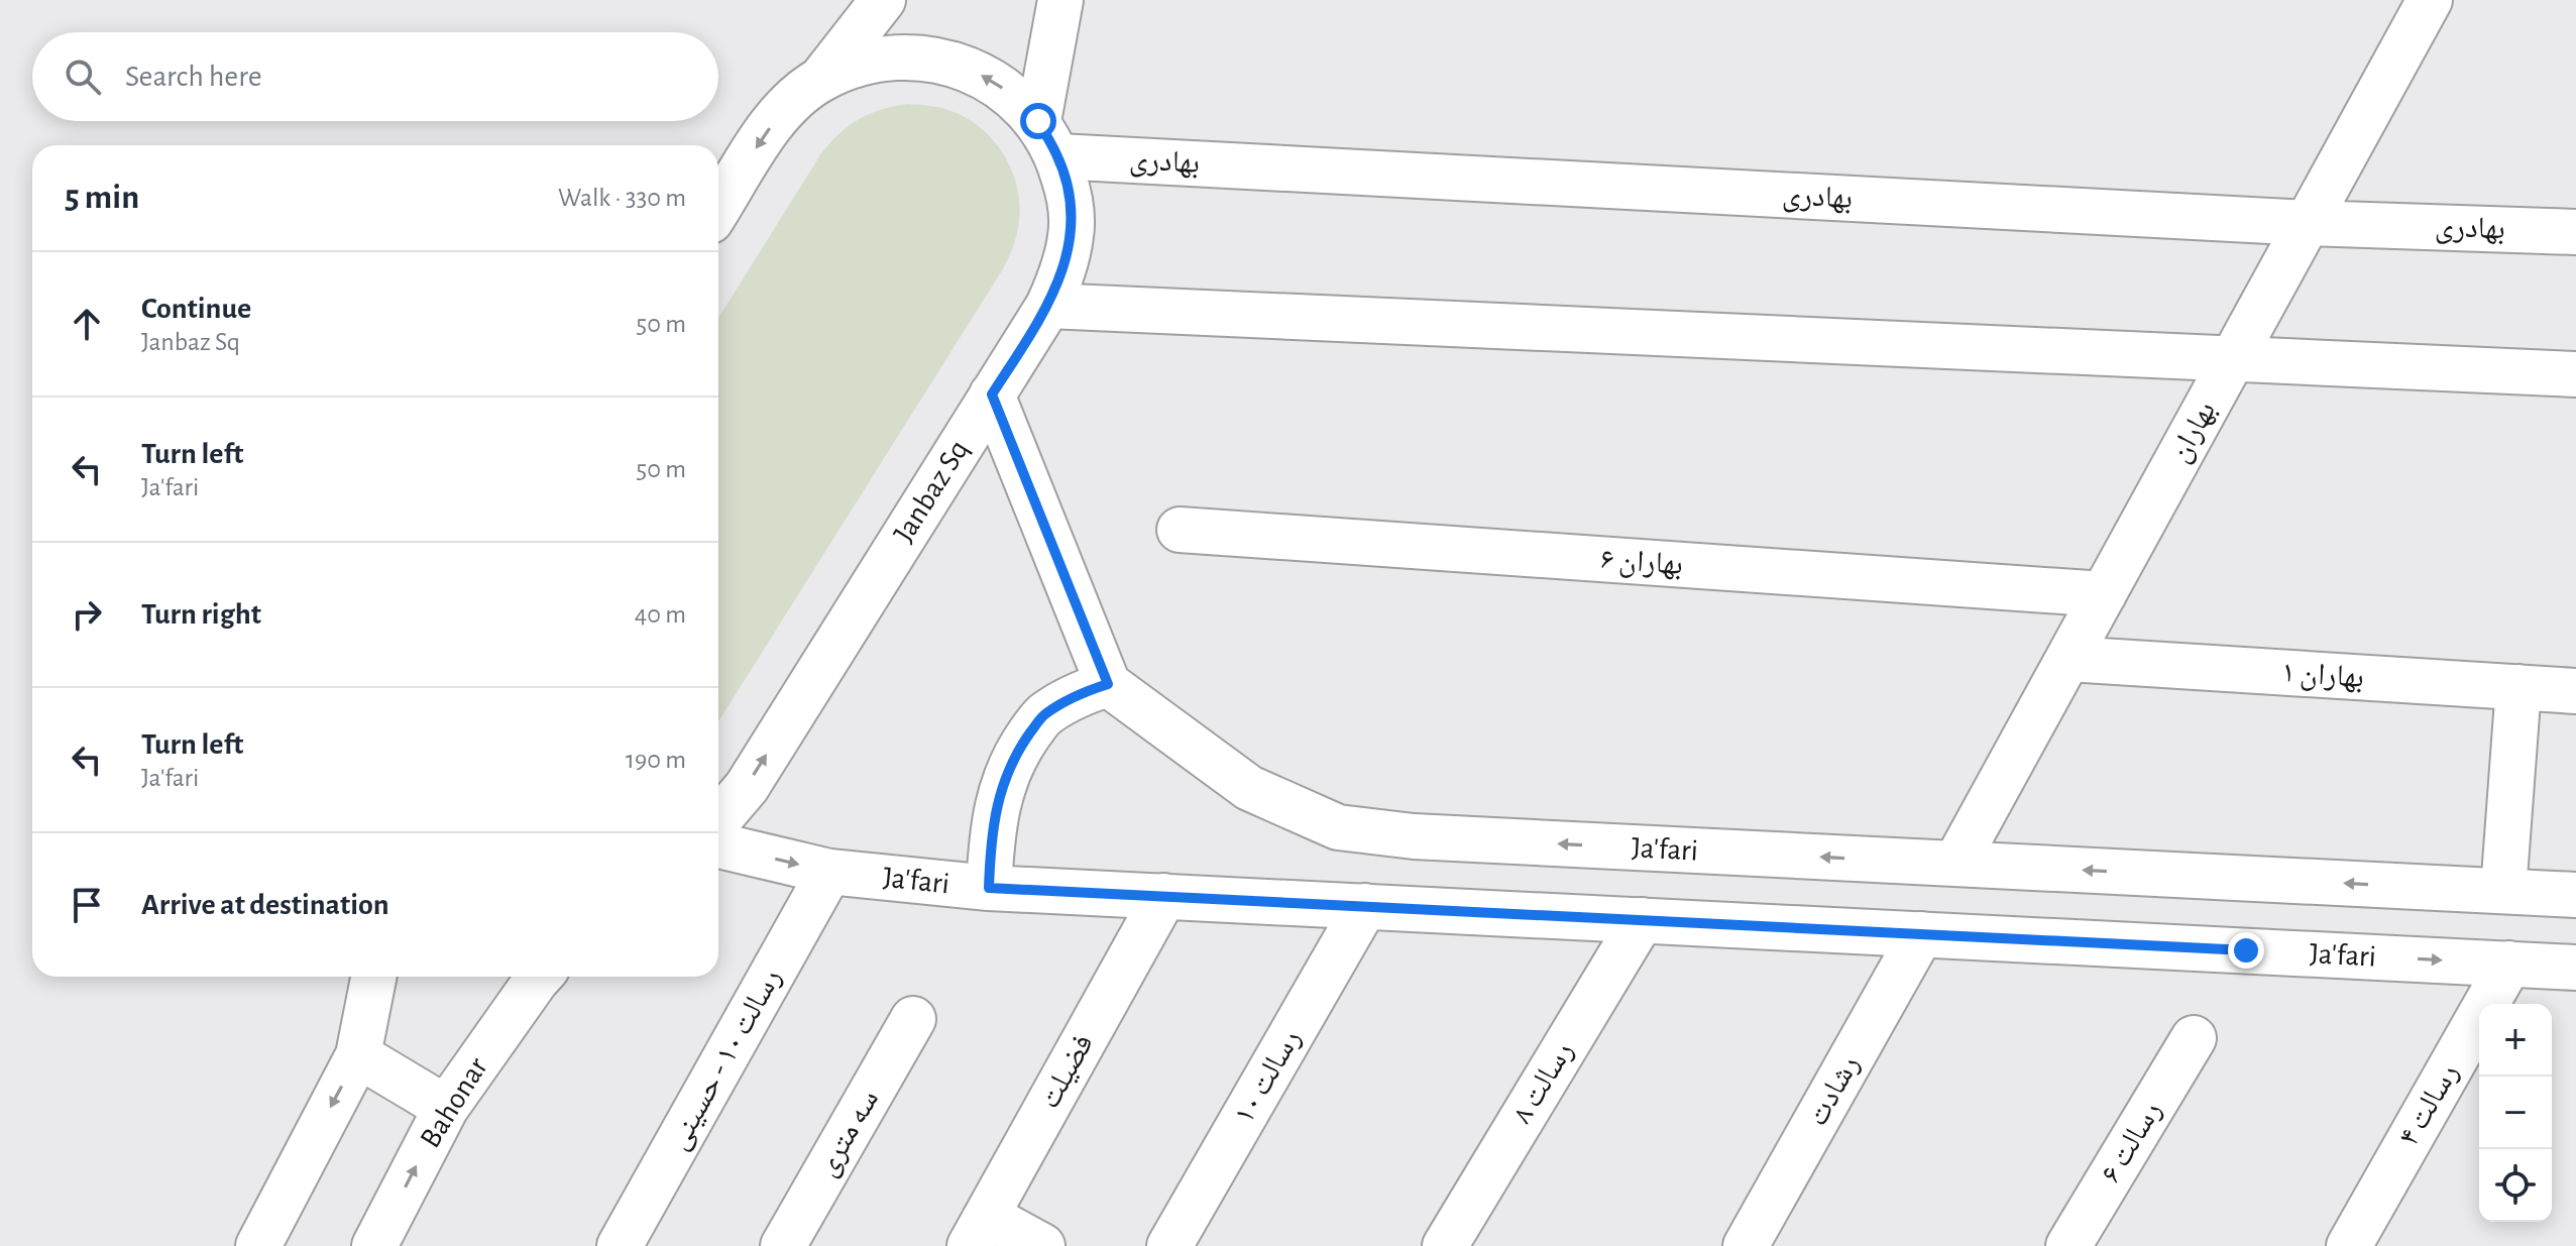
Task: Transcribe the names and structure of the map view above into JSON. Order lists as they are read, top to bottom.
{
  "streets": {
    "street": [
      "بهادری",
      "بهاران",
      "Janbaz Sq",
      "بهاران ۶",
      "بهاران ۱",
      "Ja'fari",
      "رسالت ۱۰ - حسینی",
      "فضیلت",
      "رسالت ۱۰",
      "رسالت ۸",
      "رشادت",
      "Bahonar",
      "رسالت ۴",
      "سه متری",
      "رسالت ۶"
    ]
  },
  "crossings": [
    ["بهادری", "بهاران"],
    ["بهادری", "Janbaz Sq"],
    ["بهاران", "بهاران ۶"],
    ["بهاران", "بهاران ۱"],
    ["بهاران", "Ja'fari"],
    ["Ja'fari", "رسالت ۱۰ - حسینی"],
    ["Ja'fari", "فضیلت"],
    ["Ja'fari", "رسالت ۱۰"],
    ["Ja'fari", "رسالت ۸"],
    ["Ja'fari", "رشادت"],
    ["Ja'fari", "رسالت ۴"]
  ],
  "page": {
    "search": "Search here",
    "heading": ["5 min", "Walk · 330 m"],
    "list": [
      ["Continue", "Janbaz Sq", "50 m"],
      ["Turn left", "Ja'fari", "50 m"],
      ["Turn right", "40 m"],
      ["Turn left", "Ja'fari", "190 m"],
      "Arrive at destination"
    ],
    "map_buttons": ["+", "−"]
  }
}
